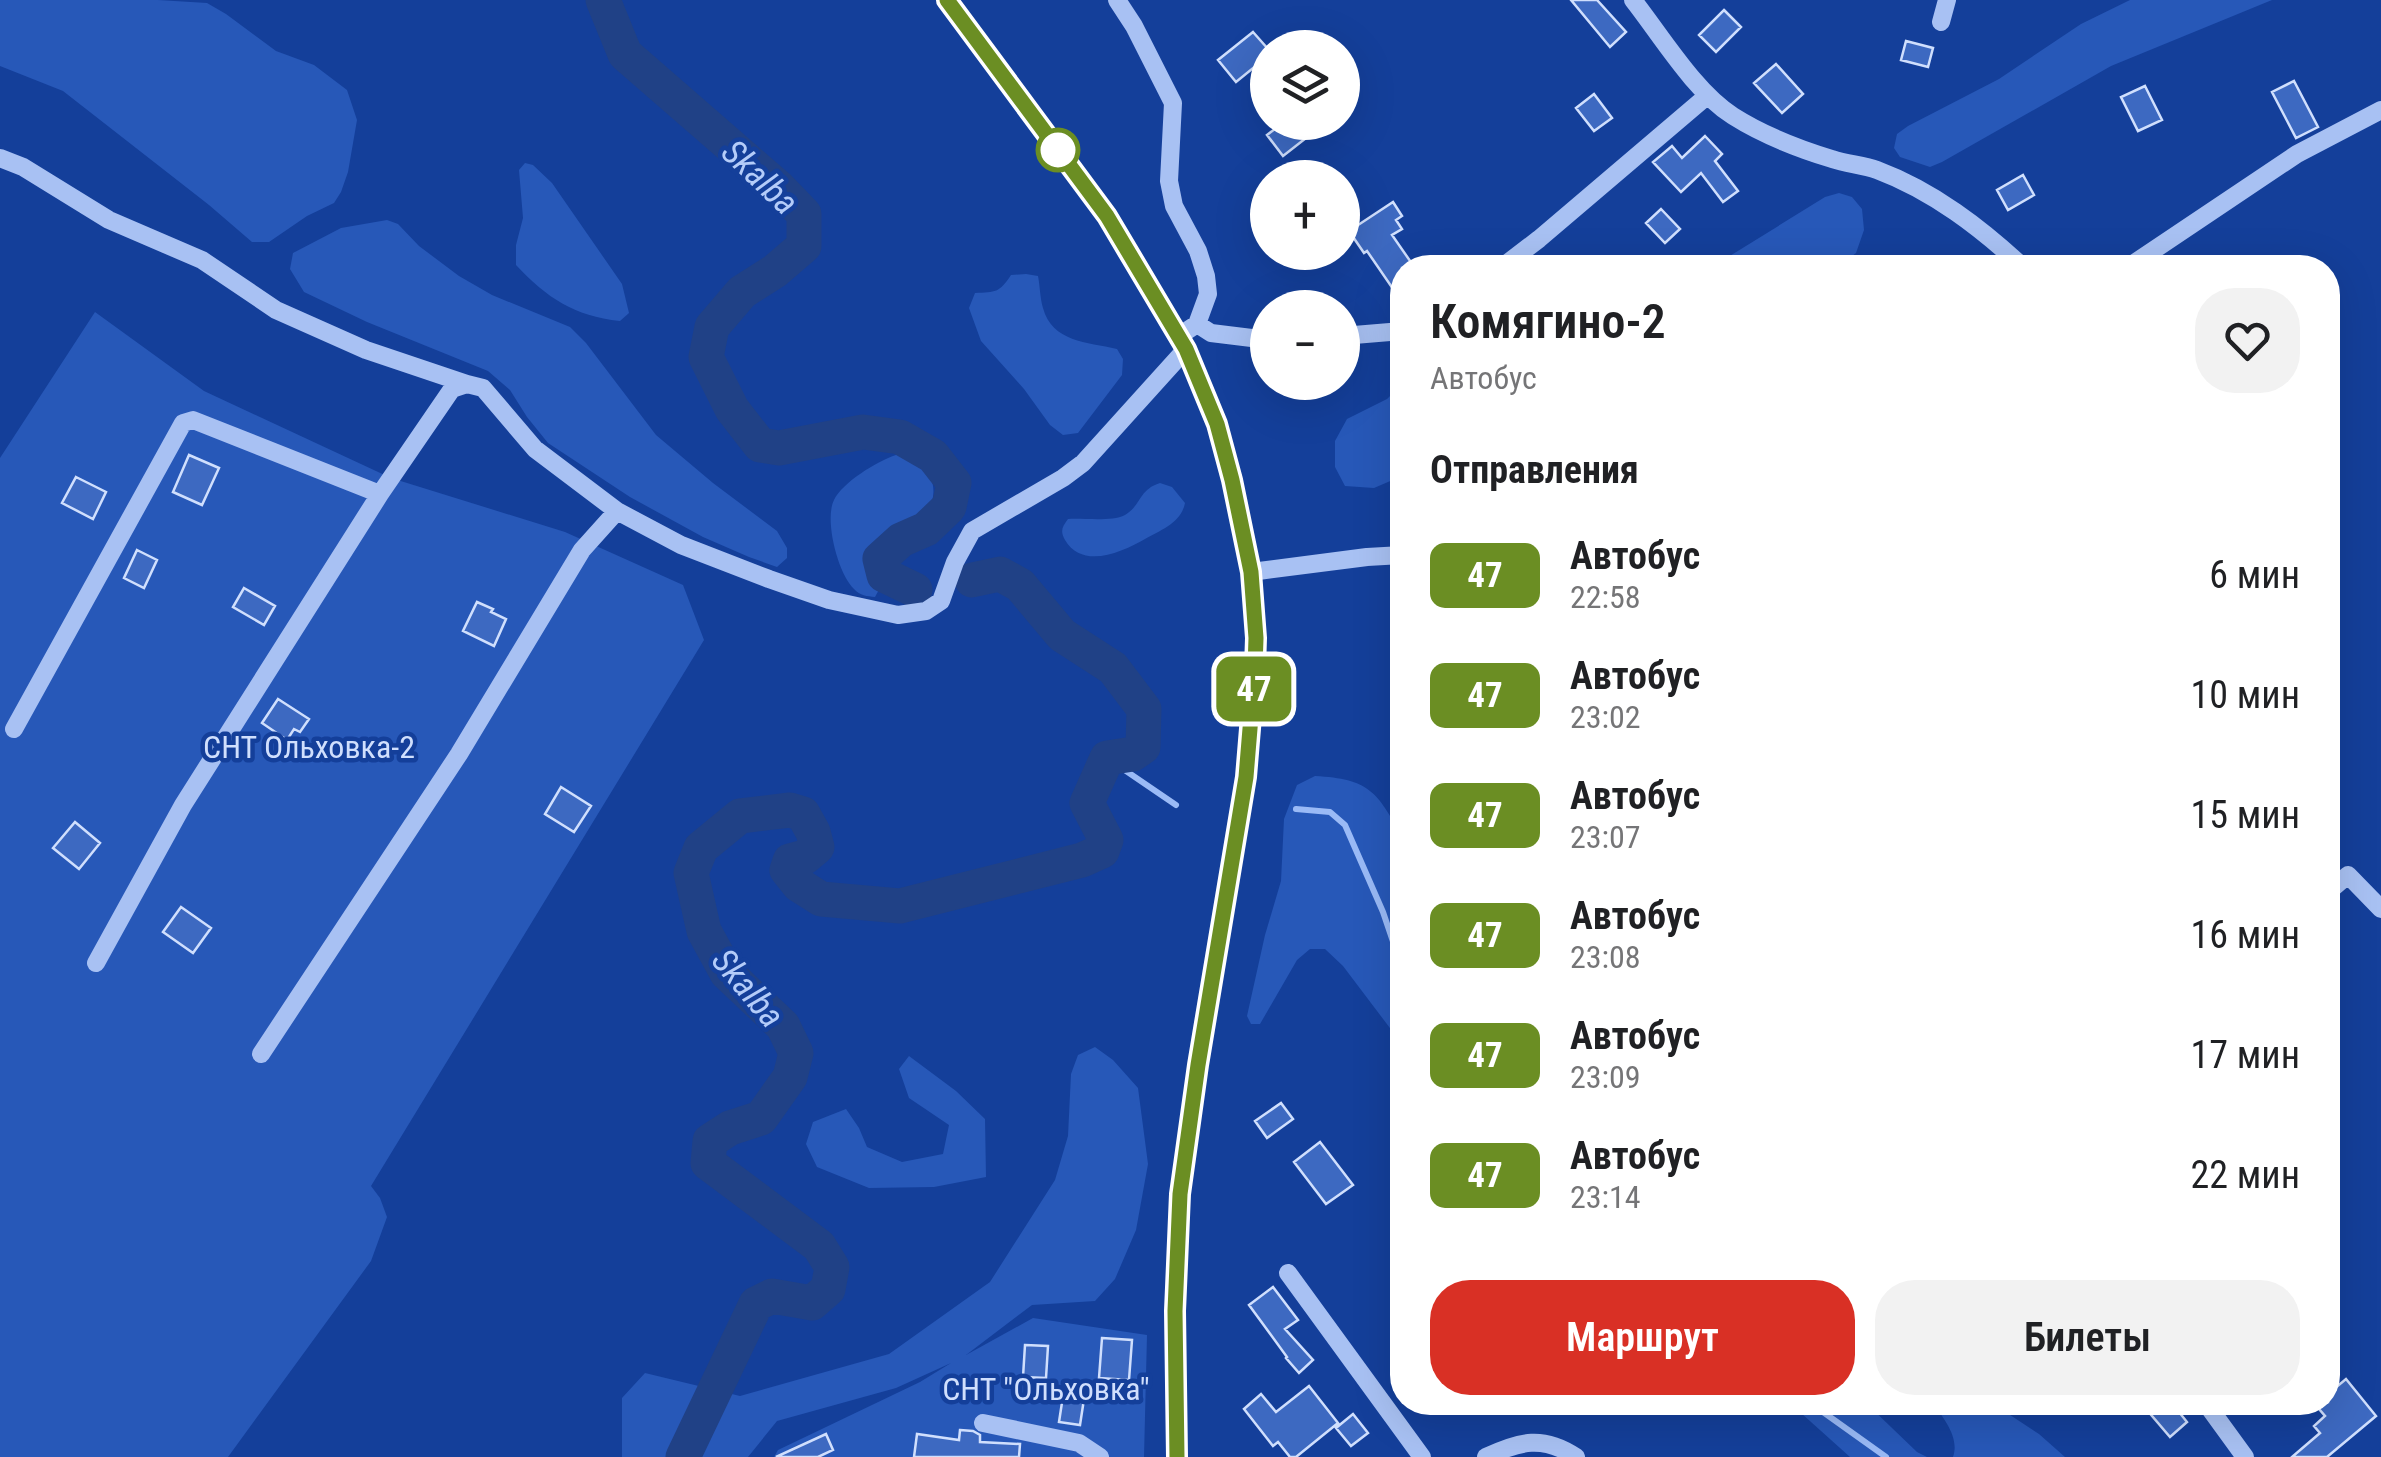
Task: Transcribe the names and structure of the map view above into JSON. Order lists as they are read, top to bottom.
{
  "water": ["Skalba"],
  "parks": ["СНТ Ольховка-2", "СНТ \"Ольховка\""],
  "lines": ["bus line 47"],
  "page": {
    "on_map": "47",
    "map_buttons": ["+", "−"],
    "heading": [
      ["Комягино-2", "Автобус"],
      "Отправления"
    ],
    "list": [
      {
        "mark": "47",
        "name": "Автобус",
        "note": "22:58",
        "value": "6 мин"
      },
      {
        "mark": "47",
        "name": "Автобус",
        "note": "23:02",
        "value": "10 мин"
      },
      {
        "mark": "47",
        "name": "Автобус",
        "note": "23:07",
        "value": "15 мин"
      },
      {
        "mark": "47",
        "name": "Автобус",
        "note": "23:08",
        "value": "16 мин"
      },
      {
        "mark": "47",
        "name": "Автобус",
        "note": "23:09",
        "value": "17 мин"
      },
      {
        "mark": "47",
        "name": "Автобус",
        "note": "23:14",
        "value": "22 мин"
      }
    ],
    "buttons": ["Маршрут", "Билеты"]
  }
}
